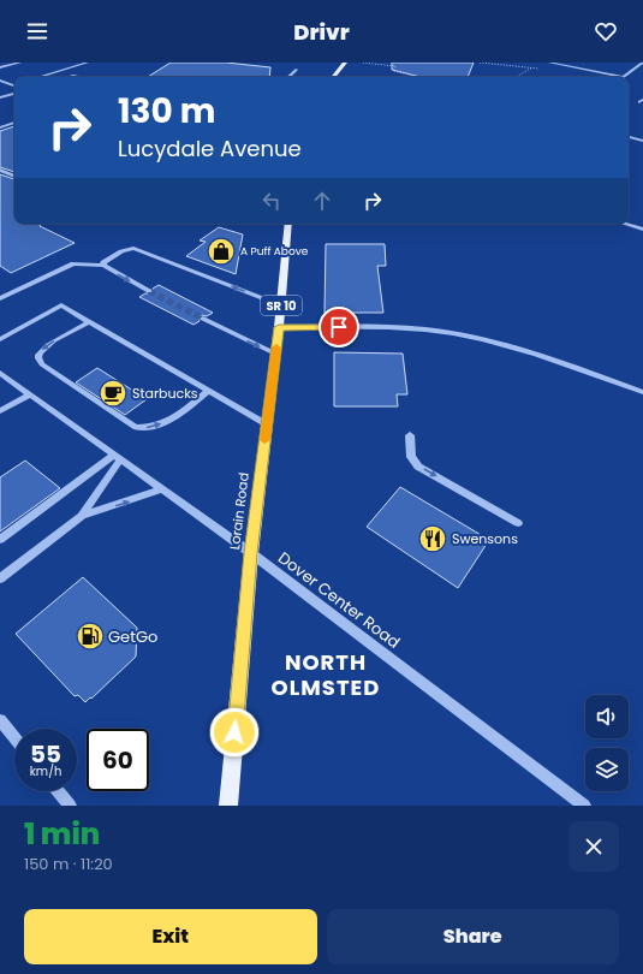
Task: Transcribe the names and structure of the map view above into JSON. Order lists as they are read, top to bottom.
{
  "streets": {
    "main road": ["SR 10", "Lorain Road"],
    "street": ["Dover Center Road"]
  },
  "crossings": [
    ["Lorain Road", "Dover Center Road"]
  ],
  "districts": ["NORTH OLMSTED"],
  "places": {
    "shop": ["A Puff Above"],
    "cafe": ["Starbucks"],
    "restaurant": ["Swensons"],
    "fuel station": ["GetGo"]
  },
  "page": {
    "header": "Drivr",
    "turn": ["130 m", "Lucydale Avenue"],
    "speed": "55 km/h",
    "limit": "60",
    "heading": ["1 min", "150 m · 11:20"],
    "buttons": ["Exit", "Share"]
  }
}
